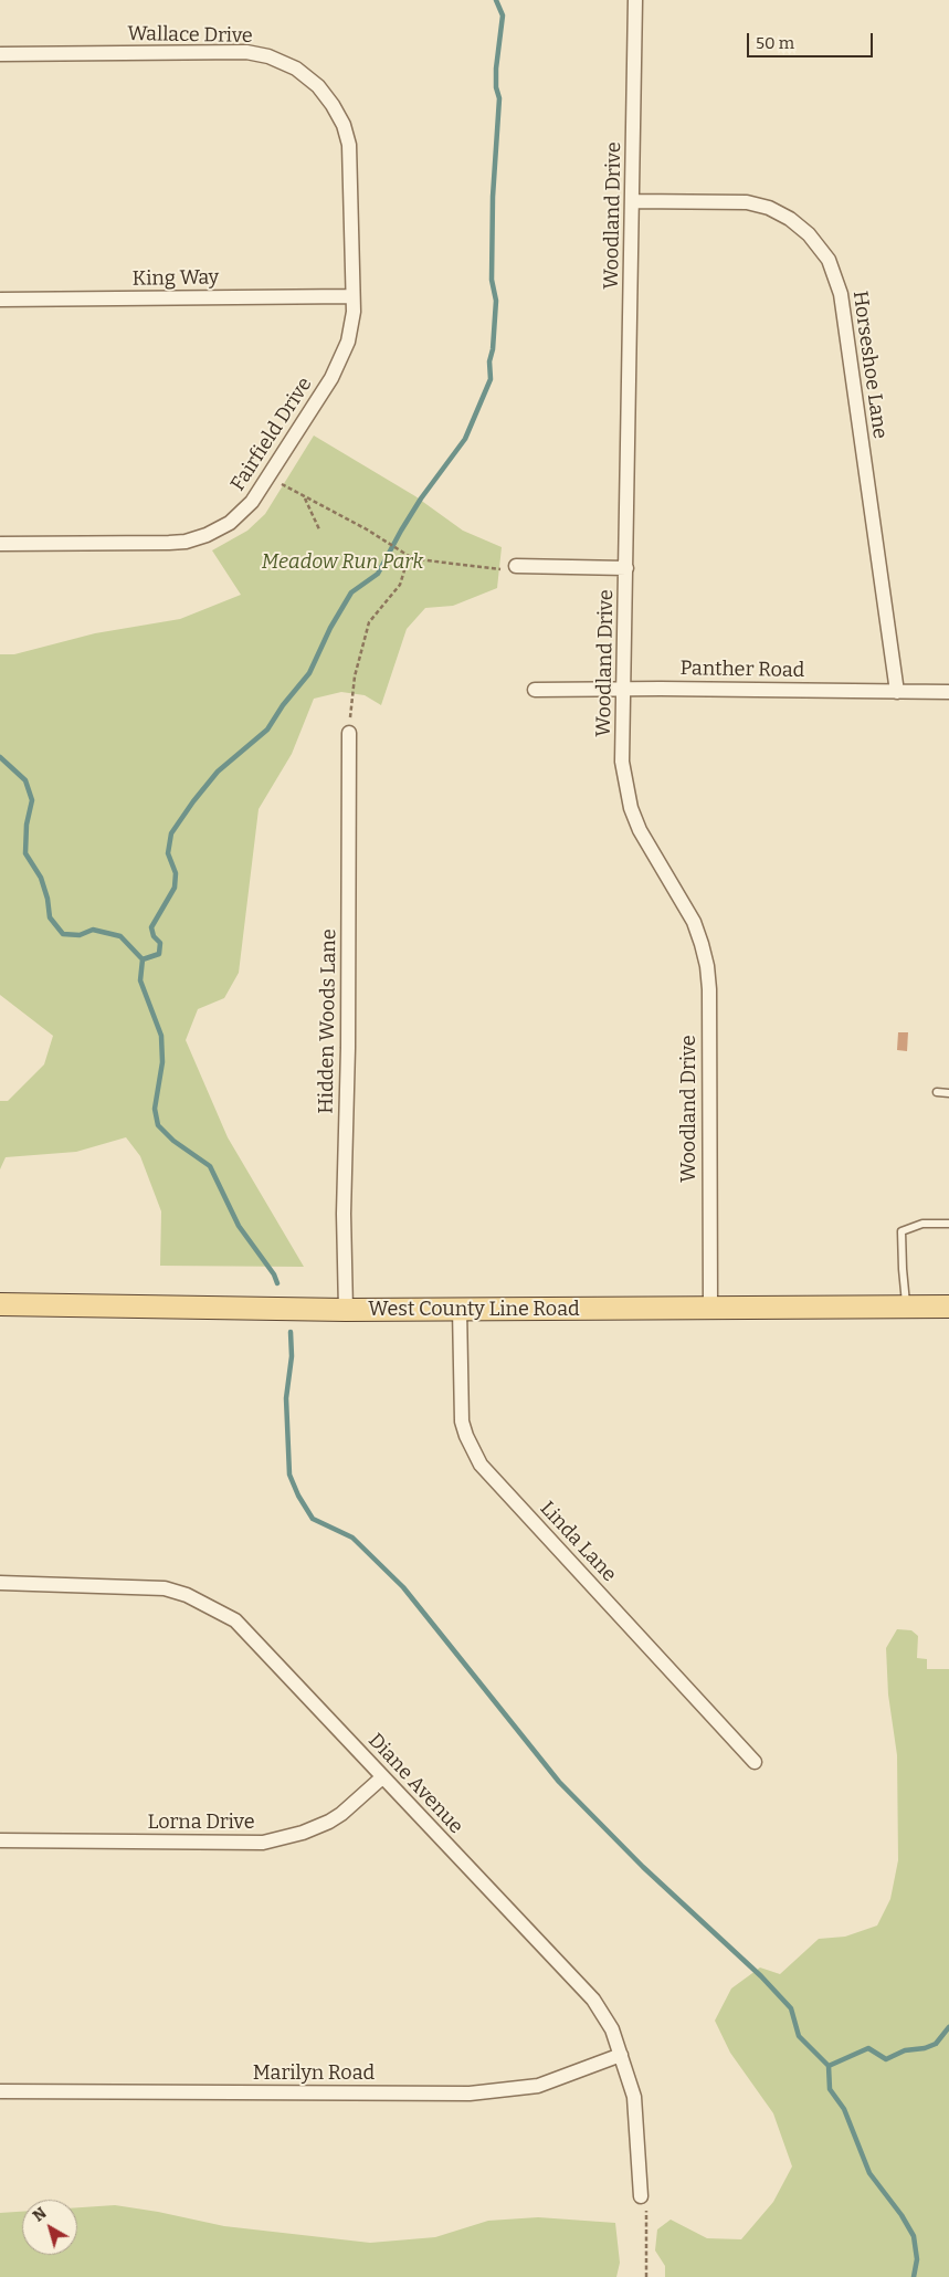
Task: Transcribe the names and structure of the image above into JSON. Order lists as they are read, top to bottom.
{
  "streets": {
    "main road": ["West County Line Road"],
    "street": [
      "Wallace Drive",
      "Woodland Drive",
      "King Way",
      "Horseshoe Lane",
      "Fairfield Drive",
      "Panther Road",
      "Hidden Woods Lane",
      "Linda Lane",
      "Diane Avenue",
      "Lorna Drive",
      "Marilyn Road"
    ]
  },
  "crossings": [
    ["Wallace Drive", "King Way"],
    ["Wallace Drive", "Fairfield Drive"],
    ["Woodland Drive", "Horseshoe Lane"],
    ["Woodland Drive", "Panther Road"],
    ["Woodland Drive", "West County Line Road"],
    ["King Way", "Fairfield Drive"],
    ["Horseshoe Lane", "Panther Road"],
    ["Hidden Woods Lane", "West County Line Road"],
    ["West County Line Road", "Linda Lane"],
    ["Diane Avenue", "Lorna Drive"],
    ["Diane Avenue", "Marilyn Road"]
  ],
  "parks": ["Meadow Run Park"],
  "scale_bar": "50 m",
  "north": "top left"
}
